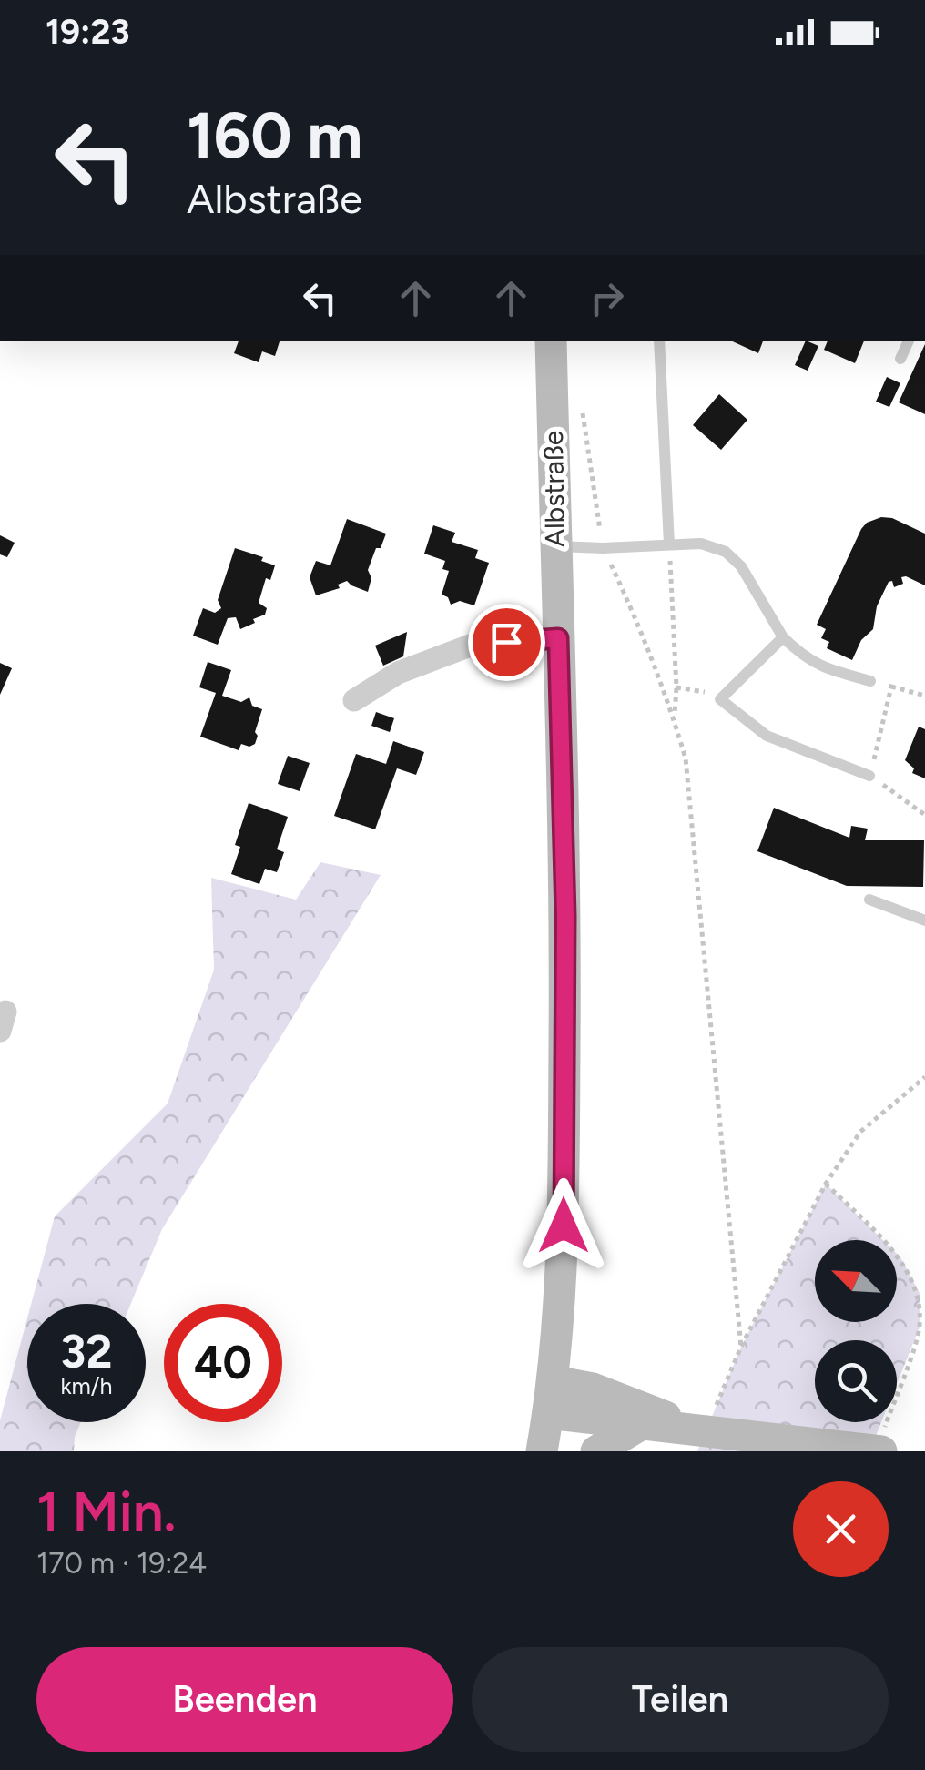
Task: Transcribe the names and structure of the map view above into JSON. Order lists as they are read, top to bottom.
{
  "streets": {
    "street": ["Albstraße"]
  },
  "north": "top left",
  "page": {
    "status": "19:23",
    "turn": ["160 m", "Albstraße"],
    "speed": "32 km/h",
    "limit": "40",
    "heading": ["1 Min.", "170 m · 19:24"],
    "buttons": ["Beenden", "Teilen"]
  }
}
